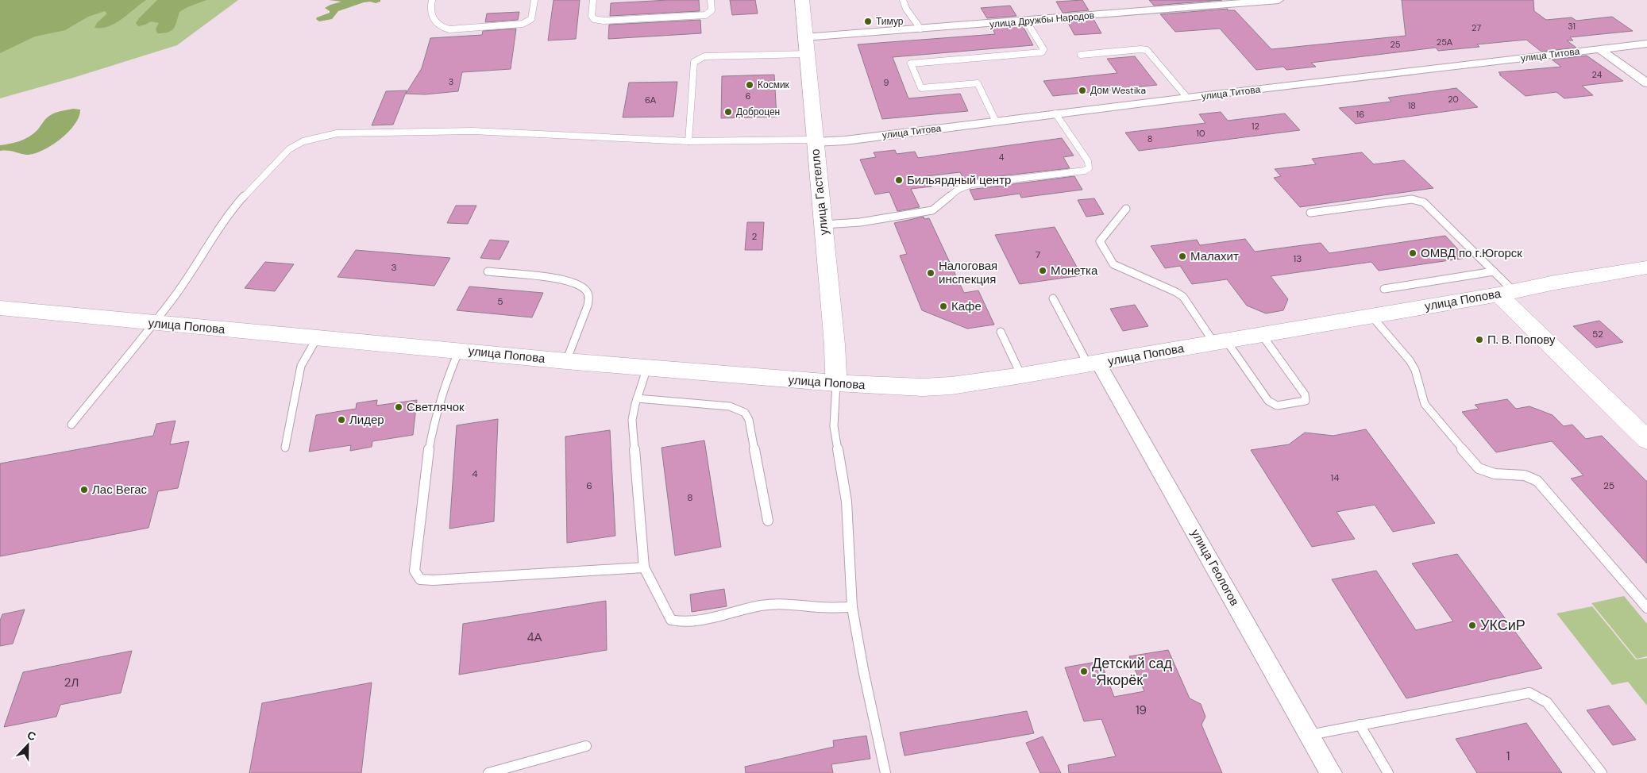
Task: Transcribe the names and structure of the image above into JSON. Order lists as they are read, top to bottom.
{
  "streets": {
    "main road": ["улица Гастелло", "улица Попова"],
    "street": ["улица Дружбы Народов", "улица Титова", "улица Геологов"]
  },
  "crossings": [
    ["улица Дружбы Народов", "улица Гастелло"],
    ["улица Титова", "улица Гастелло"],
    ["улица Гастелло", "улица Попова"],
    ["улица Попова", "улица Геологов"]
  ],
  "places": [
    "Тимур",
    "Космик",
    "Дом Westika",
    "Доброцен",
    "Бильярдный центр",
    "ОМВД по г.Югорск",
    "Малахит",
    "Монетка",
    "Налоговая инспекция",
    "Кафе",
    "П. В. Попову",
    "Светлячок",
    "Лидер",
    "Лас Вегас",
    "УКСиР",
    "Детский сад \"Якорёк\""
  ],
  "house_numbers": [
    "31",
    "27",
    "25А",
    "25",
    "24",
    "3",
    "9",
    "6",
    "20",
    "6А",
    "18",
    "16",
    "12",
    "10",
    "8",
    "4",
    "2",
    "7",
    "13",
    "3",
    "5",
    "52",
    "4",
    "14",
    "6",
    "25",
    "8",
    "4А",
    "2Л",
    "19",
    "1"
  ],
  "north": "top"
}
